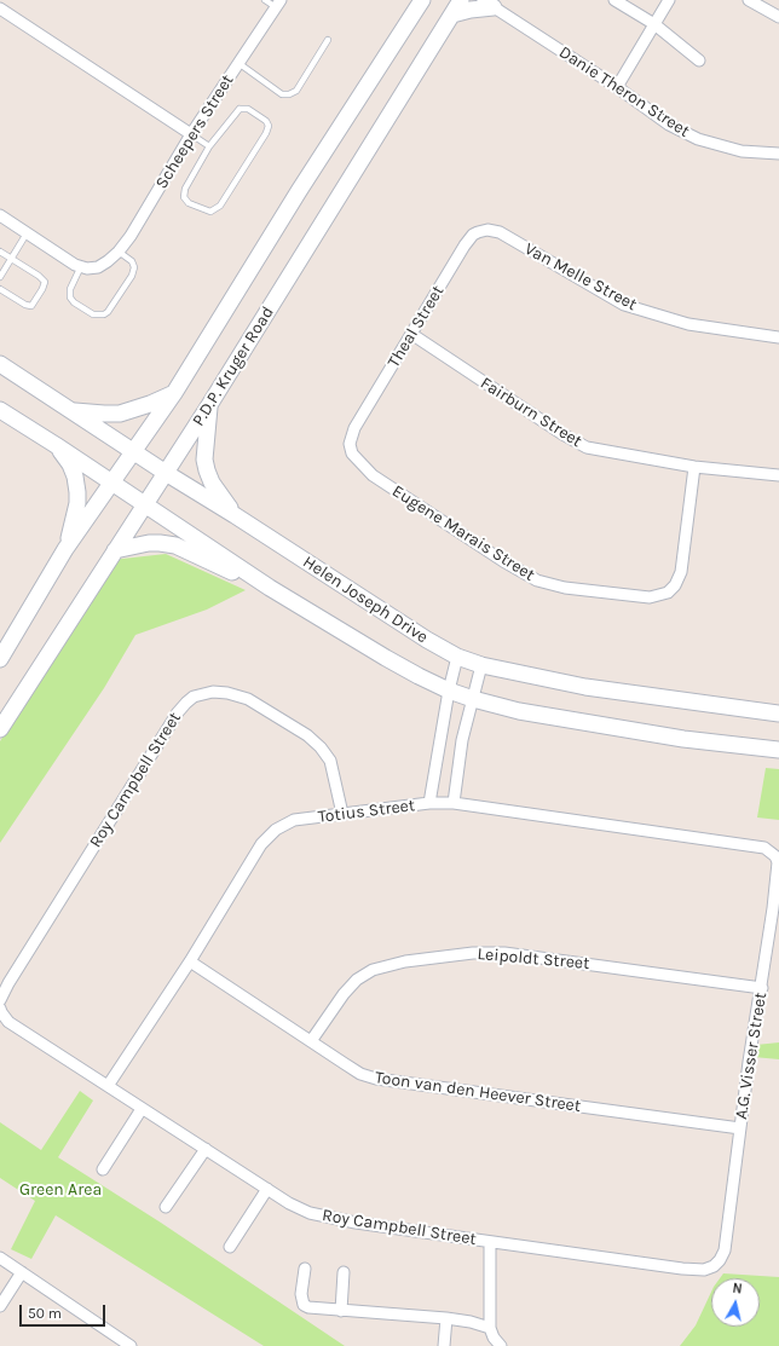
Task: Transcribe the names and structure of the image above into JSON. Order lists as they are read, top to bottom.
{
  "streets": {
    "street": [
      "Danie Theron Street",
      "Scheepers Street",
      "Van Melle Street",
      "Theal Street",
      "P.D.P. Kruger Road",
      "Fairburn Street",
      "Eugene Marais Street",
      "Helen Joseph Drive",
      "Roy Campbell Street",
      "Totius Street",
      "Leipoldt Street",
      "A.G. Visser Street",
      "Toon van den Heever Street"
    ]
  },
  "crossings": [
    ["Van Melle Street", "Theal Street"],
    ["Theal Street", "Fairburn Street"],
    ["Theal Street", "Eugene Marais Street"],
    ["P.D.P. Kruger Road", "Helen Joseph Drive"],
    ["Fairburn Street", "Eugene Marais Street"],
    ["Roy Campbell Street", "Totius Street"],
    ["Roy Campbell Street", "A.G. Visser Street"],
    ["Totius Street", "A.G. Visser Street"],
    ["Totius Street", "Toon van den Heever Street"],
    ["Leipoldt Street", "A.G. Visser Street"],
    ["Leipoldt Street", "Toon van den Heever Street"],
    ["A.G. Visser Street", "Toon van den Heever Street"]
  ],
  "parks": ["Green Area"],
  "scale_bar": "50 m",
  "north": "top"
}
